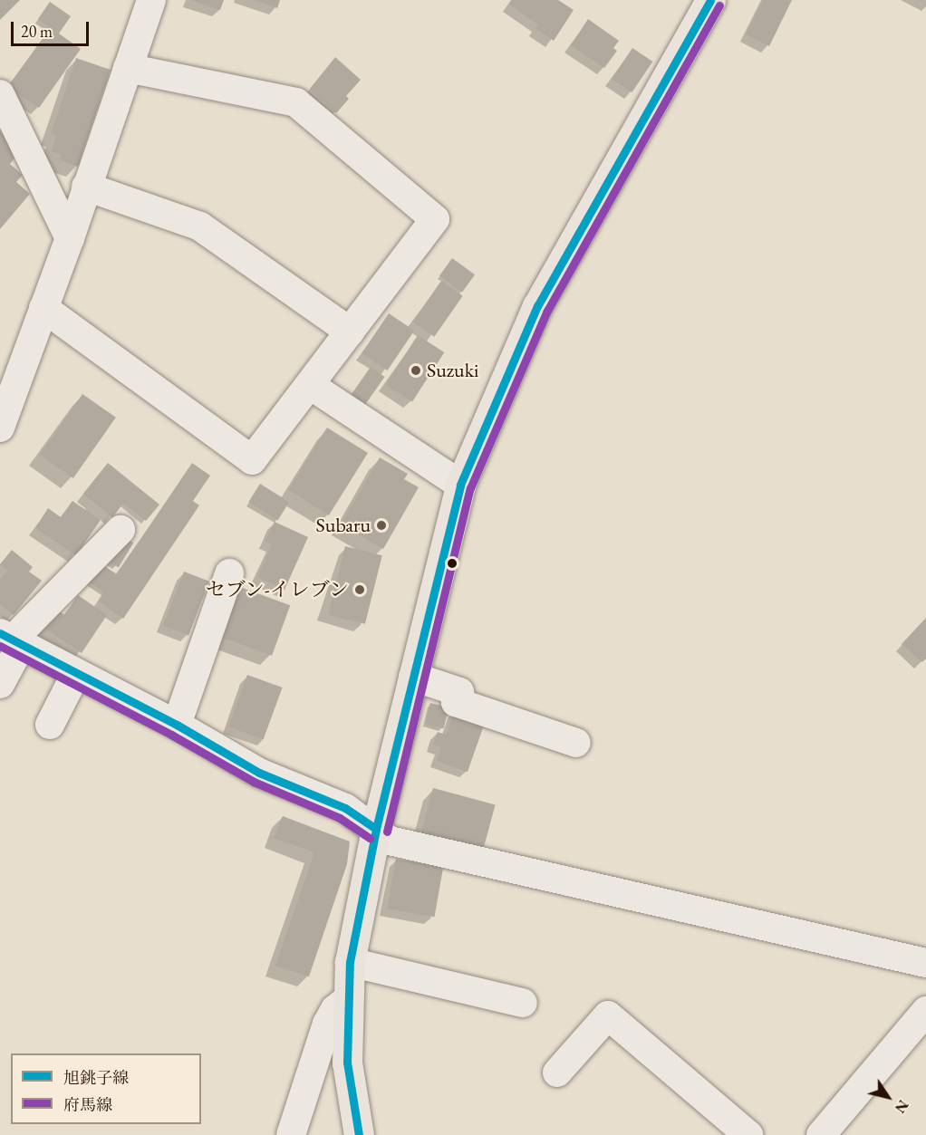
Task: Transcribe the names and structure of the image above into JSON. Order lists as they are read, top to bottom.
{
  "places": ["Suzuki", "Subaru", "セブン-イレブン"],
  "lines": ["transit line 旭銚子線", "transit line 府馬線"],
  "legend": ["旭銚子線", "府馬線"],
  "scale_bar": "20 m",
  "north": "bottom right"
}
